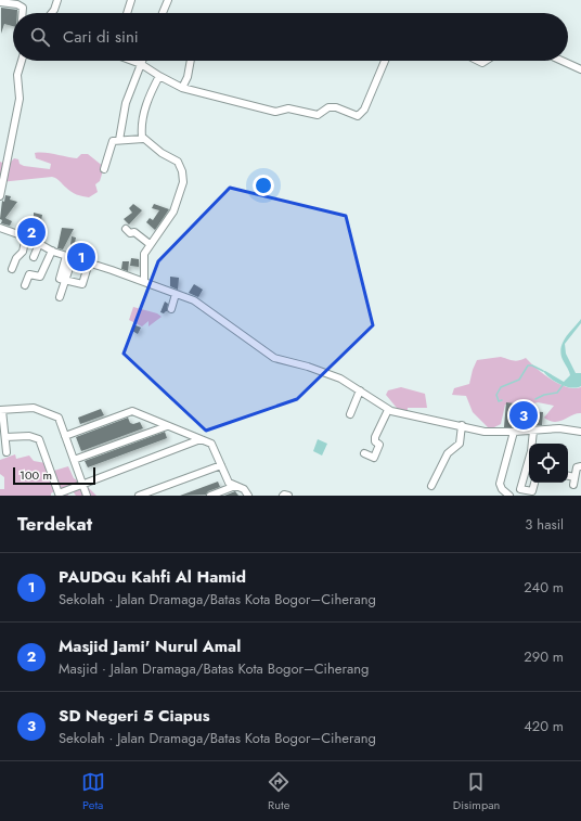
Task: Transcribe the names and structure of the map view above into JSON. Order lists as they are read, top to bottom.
{
  "scale_bar": "100 m",
  "page": {
    "search": "Cari di sini",
    "pins": ["2", "1", "3"],
    "scale": "100 m",
    "heading": ["Terdekat", "3 hasil"],
    "list": [
      {
        "mark": "1",
        "name": "PAUDQu Kahfi Al Hamid",
        "note": "Sekolah · Jalan Dramaga/Batas Kota Bogor–Ciherang",
        "value": "240 m"
      },
      {
        "mark": "2",
        "name": "Masjid Jami' Nurul Amal",
        "note": "Masjid · Jalan Dramaga/Batas Kota Bogor–Ciherang",
        "value": "290 m"
      },
      {
        "mark": "3",
        "name": "SD Negeri 5 Ciapus",
        "note": "Sekolah · Jalan Dramaga/Batas Kota Bogor–Ciherang",
        "value": "420 m"
      }
    ],
    "nav": ["Peta", "Rute", "Disimpan"]
  }
}
